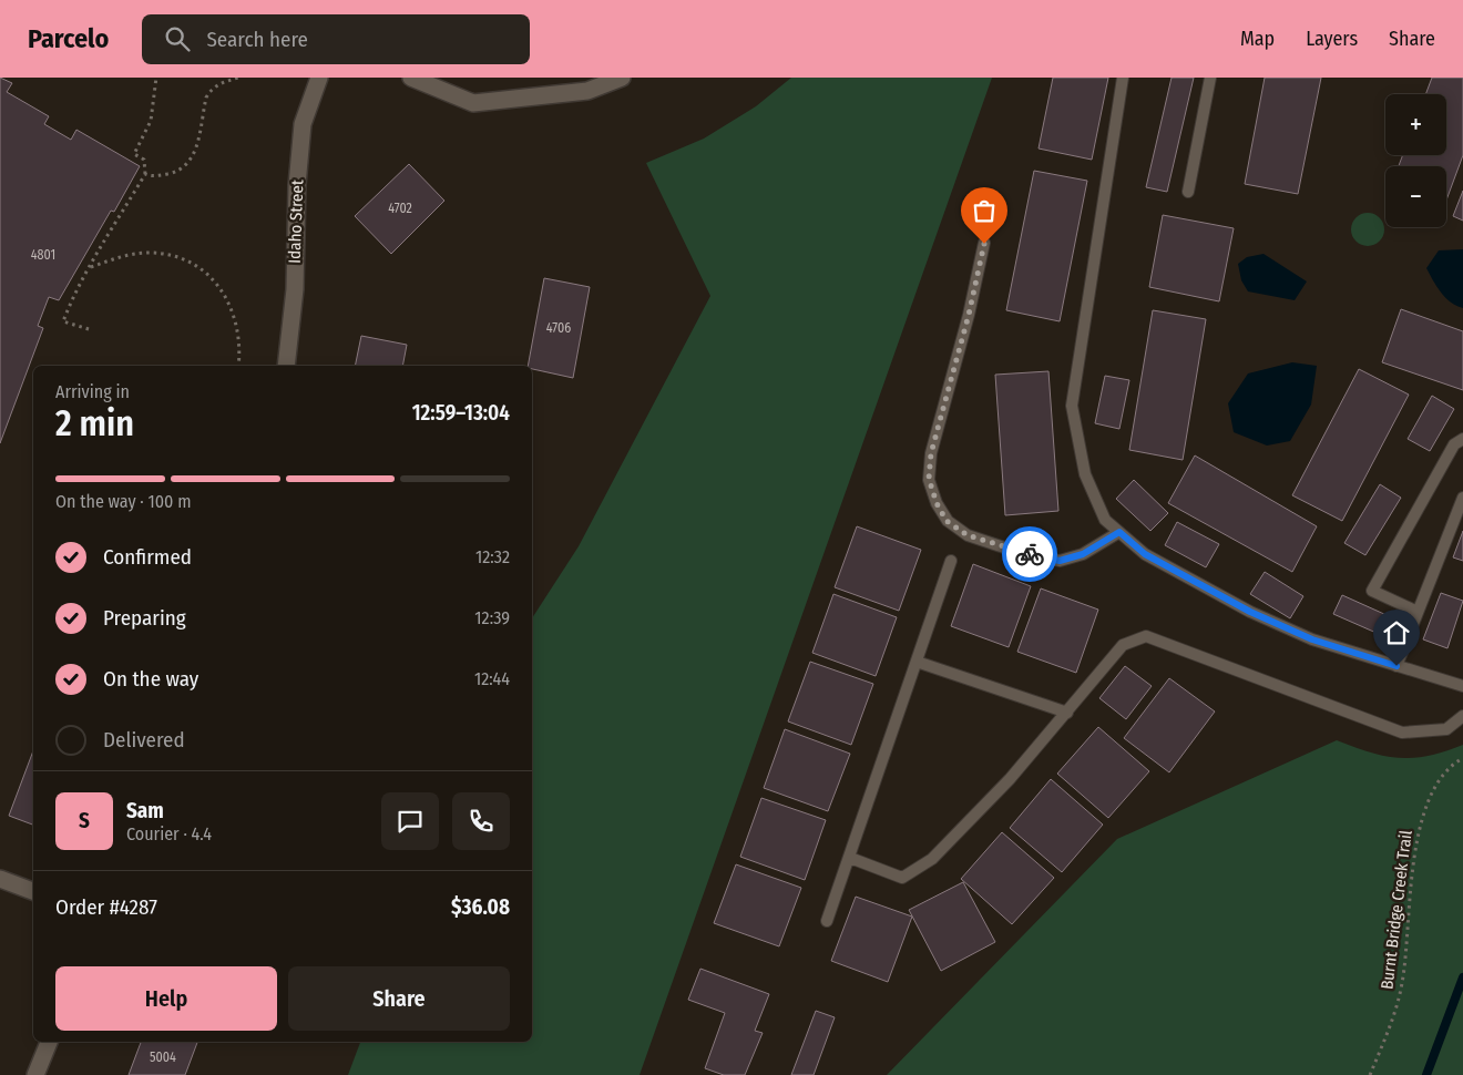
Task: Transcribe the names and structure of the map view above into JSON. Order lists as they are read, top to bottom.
{
  "streets": {
    "street": ["Idaho Street"],
    "path": ["Burnt Bridge Creek Trail"]
  },
  "house_numbers": [
    "4702",
    "4801",
    "4706",
    "5004"
  ],
  "page": {
    "header": "Parcelo",
    "search": "Search here",
    "nav": ["Map", "Layers", "Share"],
    "map_buttons": ["+", "−"],
    "heading": ["2 min", "Arriving in", "12:59–13:04"],
    "panel": [
      "Sam",
      "Courier · 4.4",
      "Order #4287",
      "$36.08"
    ],
    "bar": "On the way · 100 m",
    "list": [
      ["Confirmed", "12:32"],
      ["Preparing", "12:39"],
      ["On the way", "12:44"],
      "Delivered"
    ],
    "round": "S",
    "buttons": ["Help", "Share"]
  }
}
